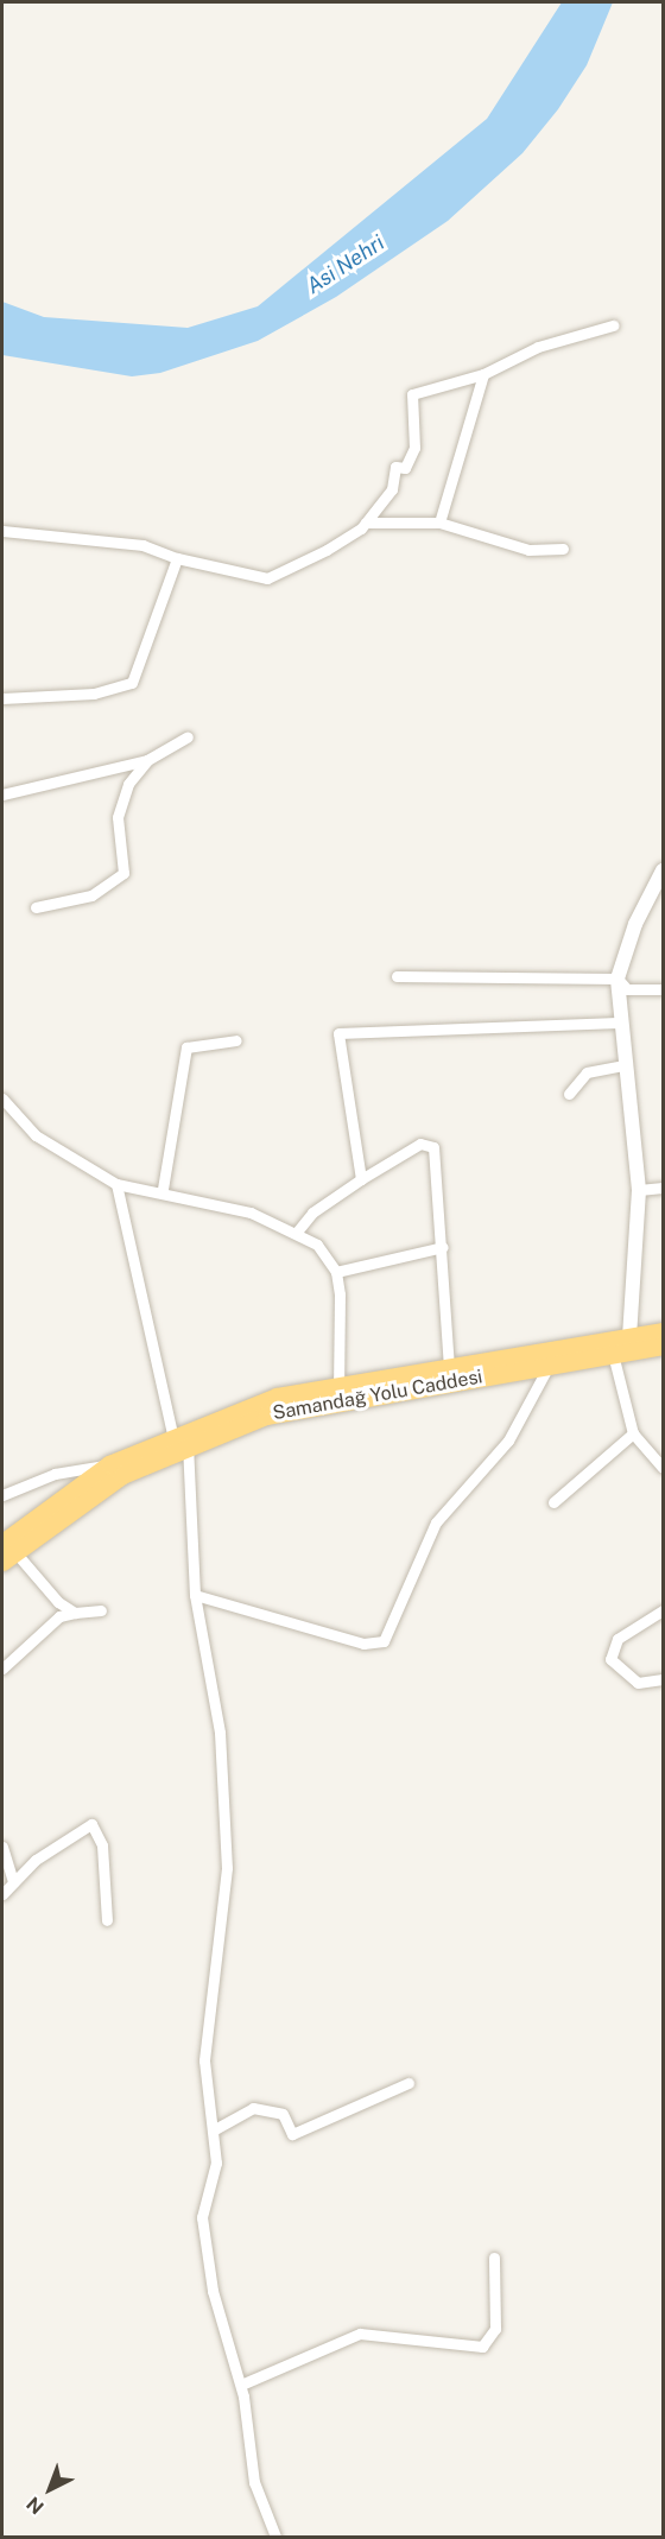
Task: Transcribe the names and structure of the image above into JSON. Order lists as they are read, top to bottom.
{
  "streets": {
    "highway": ["Samandağ Yolu Caddesi"]
  },
  "water": ["Asi Nehri"],
  "north": "bottom left"
}
